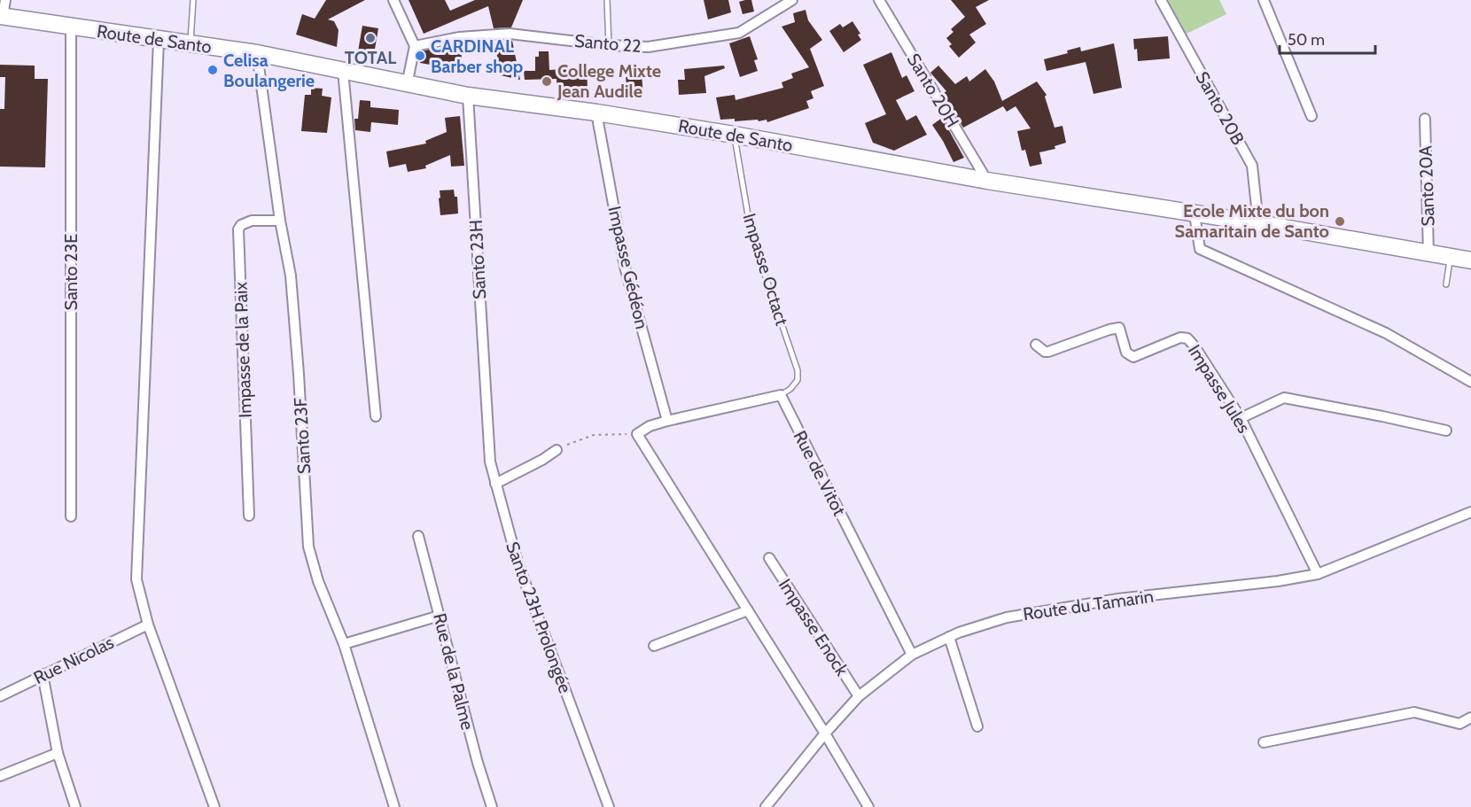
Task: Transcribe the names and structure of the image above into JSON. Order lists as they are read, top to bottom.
{
  "streets": {
    "main road": ["Route de Santo"],
    "street": [
      "Santo 22",
      "Santo 20H",
      "Santo 20B",
      "Santo 20A",
      "Santo 23H",
      "Impasse Gédéon",
      "Santo 23E",
      "Impasse de la Paix",
      "Impasse Jules",
      "Santo 23F",
      "Rue de Vitot",
      "Route du Tamarin",
      "Santo 23H Prolongée",
      "Impasse Enock",
      "Rue Nicolas",
      "Rue de la Palme"
    ],
    "lane": ["Impasse Octact"]
  },
  "crossings": [
    ["Route de Santo", "Santo 20H"],
    ["Route de Santo", "Santo 20B"],
    ["Route de Santo", "Santo 20A"],
    ["Route de Santo", "Santo 23H"],
    ["Route de Santo", "Impasse Gédéon"],
    ["Route de Santo", "Impasse Octact"],
    ["Route de Santo", "Santo 23E"],
    ["Route de Santo", "Santo 23F"],
    ["Santo 23H", "Santo 23H Prolongée"],
    ["Impasse Octact", "Rue de Vitot"],
    ["Impasse de la Paix", "Santo 23F"],
    ["Impasse Jules", "Route du Tamarin"],
    ["Rue de Vitot", "Route du Tamarin"],
    ["Route du Tamarin", "Impasse Enock"]
  ],
  "places": [
    "TOTAL",
    "CARDINAL Barber shop",
    "Celisa Boulangerie",
    "College Mixte Jean Audile",
    "Ecole Mixte du bon Samaritain de Santo"
  ],
  "scale_bar": "50 m"
}
